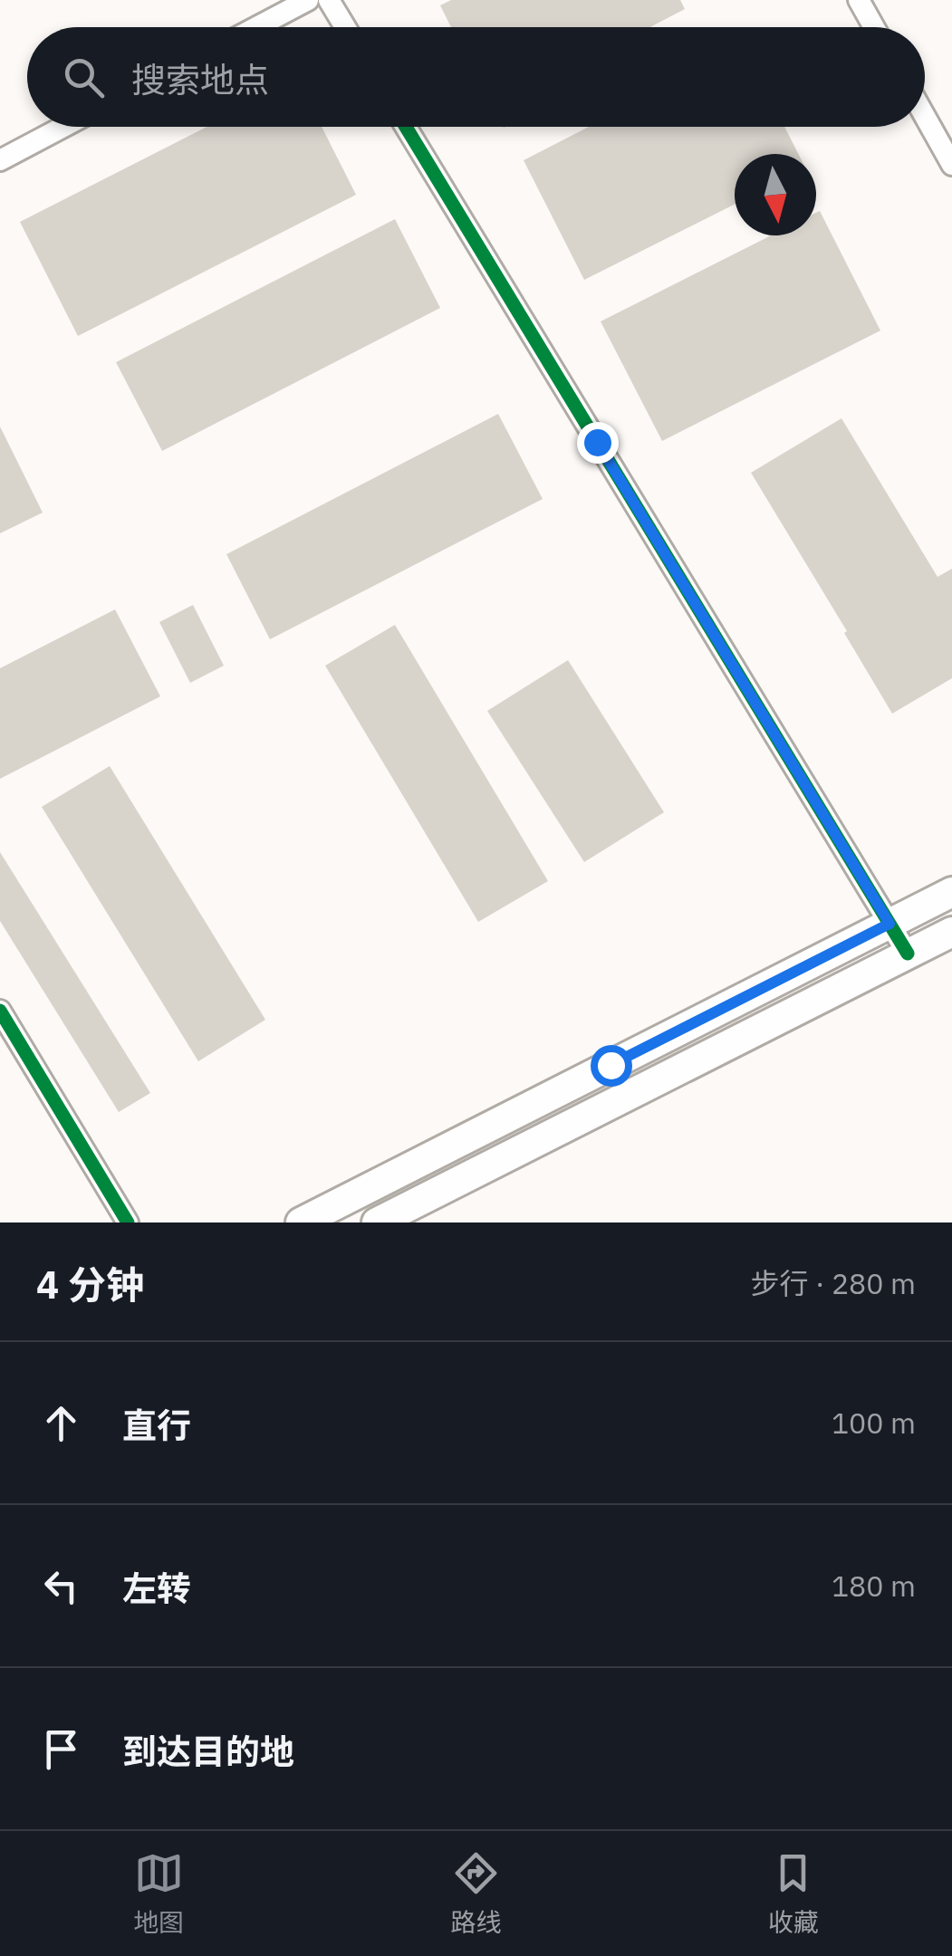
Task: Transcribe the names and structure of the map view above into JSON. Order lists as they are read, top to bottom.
{
  "north": "bottom",
  "page": {
    "search": "搜索地点",
    "heading": ["4 分钟", "步行 · 280 m"],
    "list": [
      ["直行", "100 m"],
      ["左转", "180 m"],
      "到达目的地"
    ],
    "nav": ["地图", "路线", "收藏"]
  }
}
